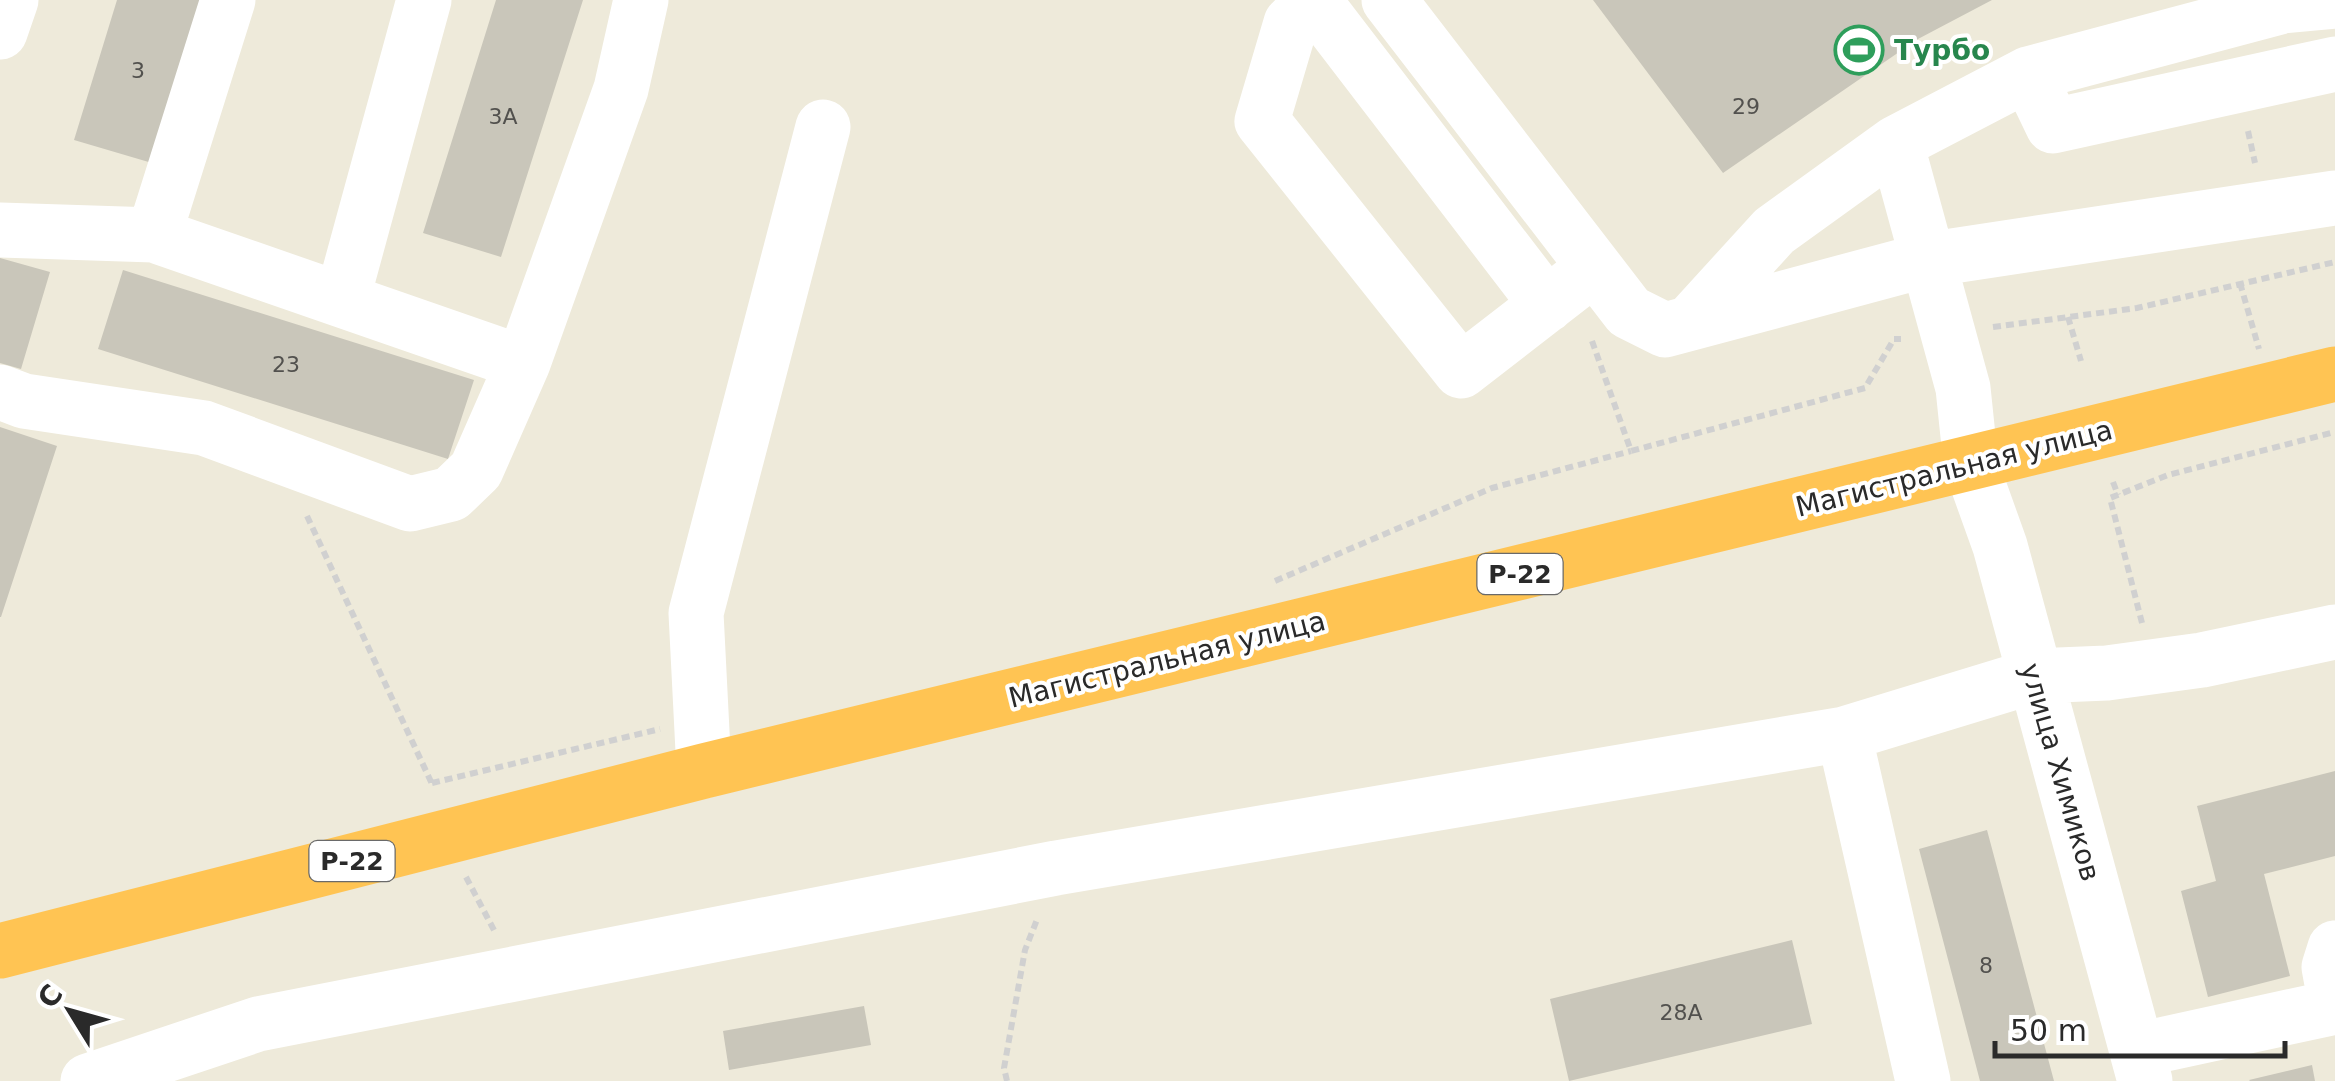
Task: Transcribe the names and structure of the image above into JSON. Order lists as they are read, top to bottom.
{
  "streets": {
    "highway": ["Магистральная улица", "Р-22"],
    "street": ["улица Химиков"]
  },
  "crossings": [
    ["Магистральная улица", "улица Химиков"]
  ],
  "places": {
    "sports": ["Турбо"]
  },
  "house_numbers": [
    "3",
    "29",
    "3А",
    "23",
    "8",
    "28А"
  ],
  "scale_bar": "50 m",
  "north": "top left"
}
